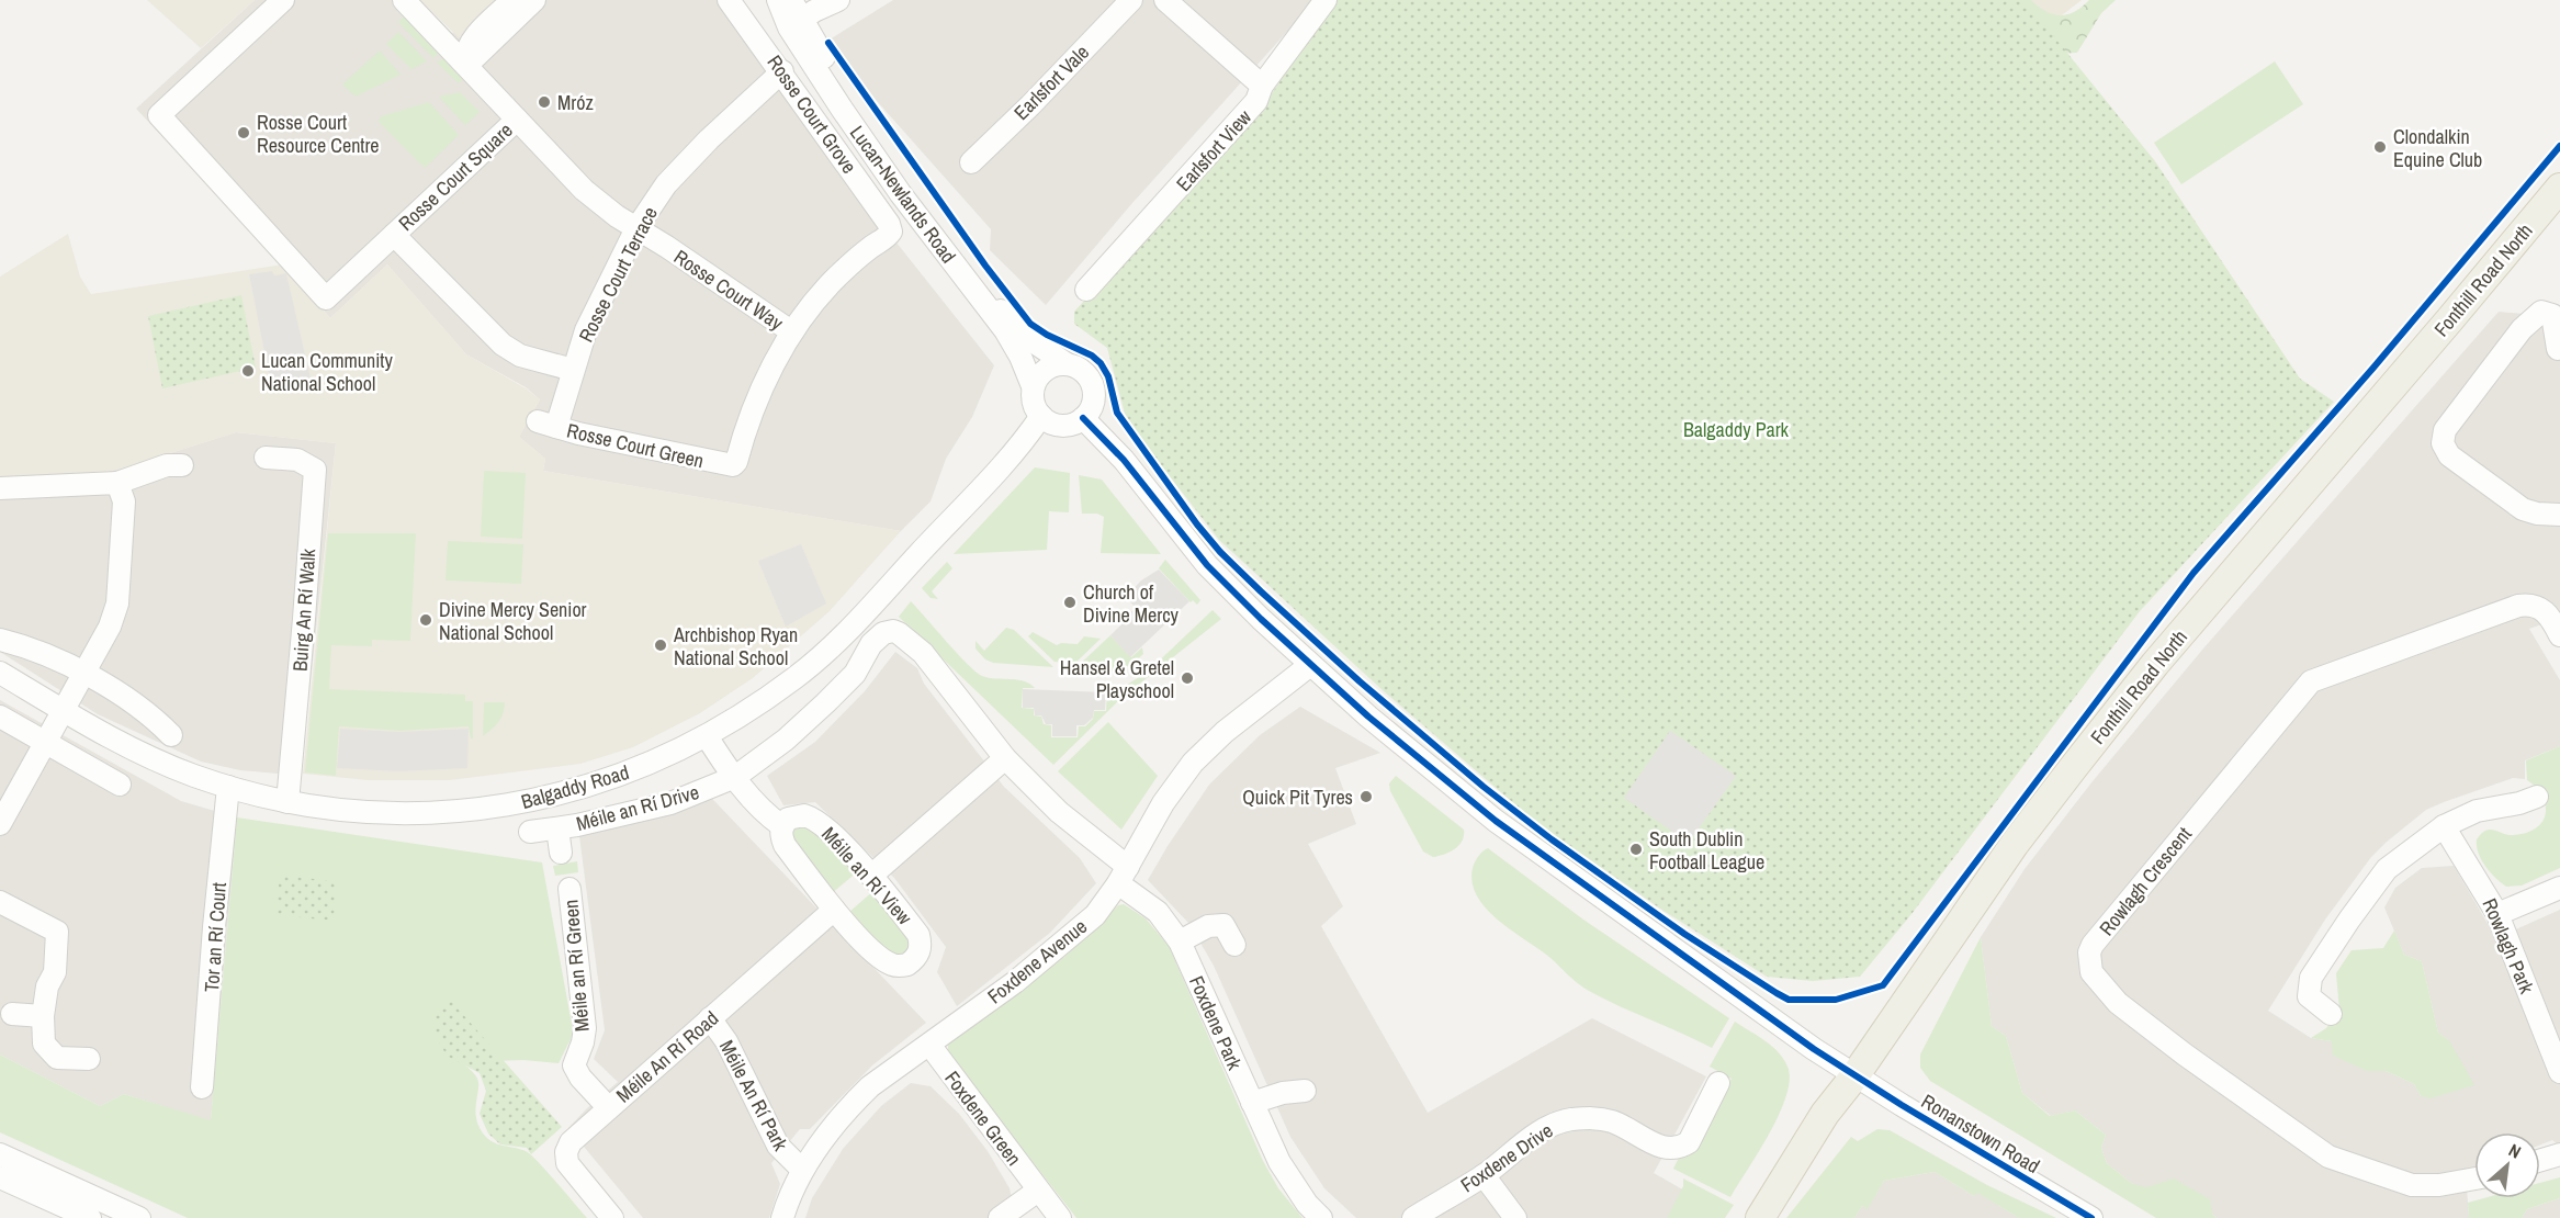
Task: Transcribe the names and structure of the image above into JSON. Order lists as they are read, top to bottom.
{
  "streets": {
    "main road": ["Fonthill Road North"],
    "street": [
      "Earlsfort Vale",
      "Rosse Court Grove",
      "Earlsfort View",
      "Rosse Court Square",
      "Lucan-Newlands Road",
      "Rosse Court Terrace",
      "Rosse Court Way",
      "Rosse Court Green",
      "Buirg An Rí Walk",
      "Balgaddy Road",
      "Méile an Rí Drive",
      "Méile an Rí View",
      "Rowlagh Crescent",
      "Tor an Rí Court",
      "Rowlagh Park",
      "Foxdene Avenue",
      "Méile an Rí Green",
      "Foxdene Park",
      "Méile An Rí Road",
      "Méile An Rí Park",
      "Foxdene Green",
      "Ronanstown Road",
      "Foxdene Drive"
    ]
  },
  "crossings": [
    ["Rosse Court Grove", "Rosse Court Terrace"],
    ["Rosse Court Grove", "Rosse Court Way"],
    ["Rosse Court Grove", "Rosse Court Green"],
    ["Rosse Court Square", "Rosse Court Way"],
    ["Lucan-Newlands Road", "Balgaddy Road"],
    ["Rosse Court Terrace", "Rosse Court Way"],
    ["Rosse Court Terrace", "Rosse Court Green"],
    ["Fonthill Road North", "Ronanstown Road"],
    ["Rosse Court Way", "Rosse Court Green"],
    ["Buirg An Rí Walk", "Balgaddy Road"],
    ["Balgaddy Road", "Tor an Rí Court"],
    ["Méile an Rí Drive", "Foxdene Park"],
    ["Méile an Rí View", "Méile An Rí Road"],
    ["Foxdene Avenue", "Foxdene Park"],
    ["Foxdene Avenue", "Méile An Rí Park"],
    ["Foxdene Avenue", "Foxdene Green"],
    ["Méile an Rí Green", "Méile An Rí Road"],
    ["Méile An Rí Road", "Méile An Rí Park"]
  ],
  "parks": ["Balgaddy Park"],
  "places": [
    "Mróz",
    "Rosse Court Resource Centre",
    "Clondalkin Equine Club",
    "Lucan Community National School",
    "Church of Divine Mercy",
    "Divine Mercy Senior National School",
    "Archbishop Ryan National School",
    "Hansel & Gretel Playschool",
    "Quick Pit Tyres",
    "South Dublin Football League"
  ],
  "north": "top right"
}
